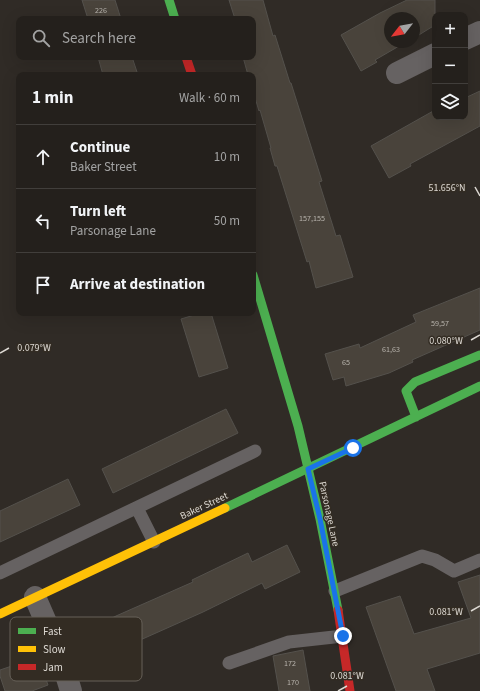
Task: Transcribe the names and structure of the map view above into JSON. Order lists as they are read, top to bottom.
{
  "streets": {
    "street": ["Baker Street", "Parsonage Lane"]
  },
  "crossings": [
    ["Baker Street", "Parsonage Lane"]
  ],
  "house_numbers": [
    "226",
    "157,155",
    "59,57",
    "61,63",
    "65",
    "172",
    "170"
  ],
  "legend": ["Fast", "Slow", "Jam"],
  "north": "bottom left",
  "page": {
    "map_buttons": ["+", "−"],
    "search": "Search here",
    "heading": ["1 min", "Walk · 60 m"],
    "list": [
      ["Continue", "Baker Street", "10 m"],
      ["Turn left", "Parsonage Lane", "50 m"],
      "Arrive at destination"
    ]
  },
  "coordinates": [
    "51.656°N",
    "0.080°W",
    "0.079°W",
    "0.081°W"
  ]
}
